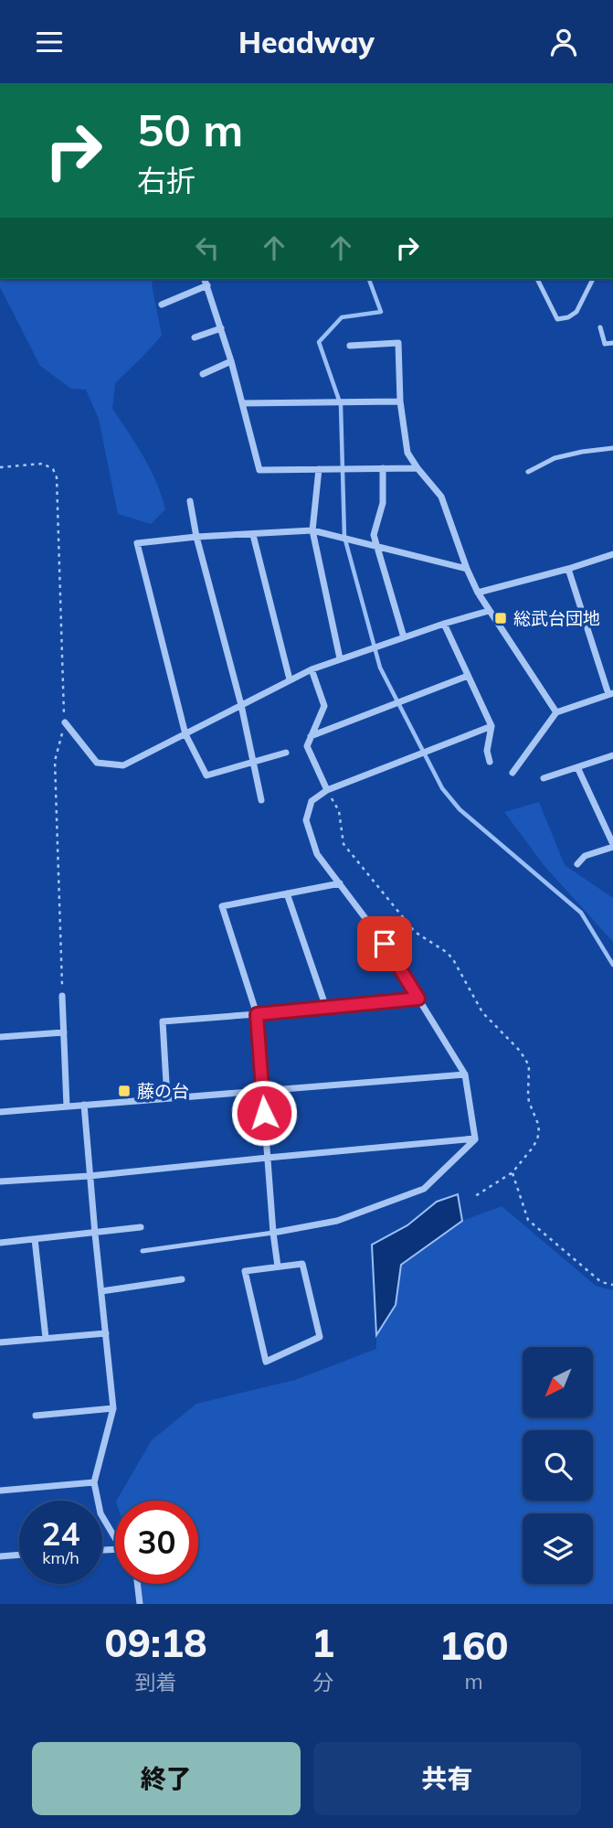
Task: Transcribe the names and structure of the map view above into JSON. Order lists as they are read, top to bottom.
{
  "places": {
    "transit": ["総武台団地", "藤の台"]
  },
  "north": "bottom left",
  "page": {
    "header": "Headway",
    "turn": ["50 m", "右折"],
    "speed": "24 km/h",
    "limit": "30",
    "eta": [
      "09:18",
      "到着",
      "1",
      "分",
      "160",
      "m"
    ],
    "buttons": ["終了", "共有"]
  }
}
